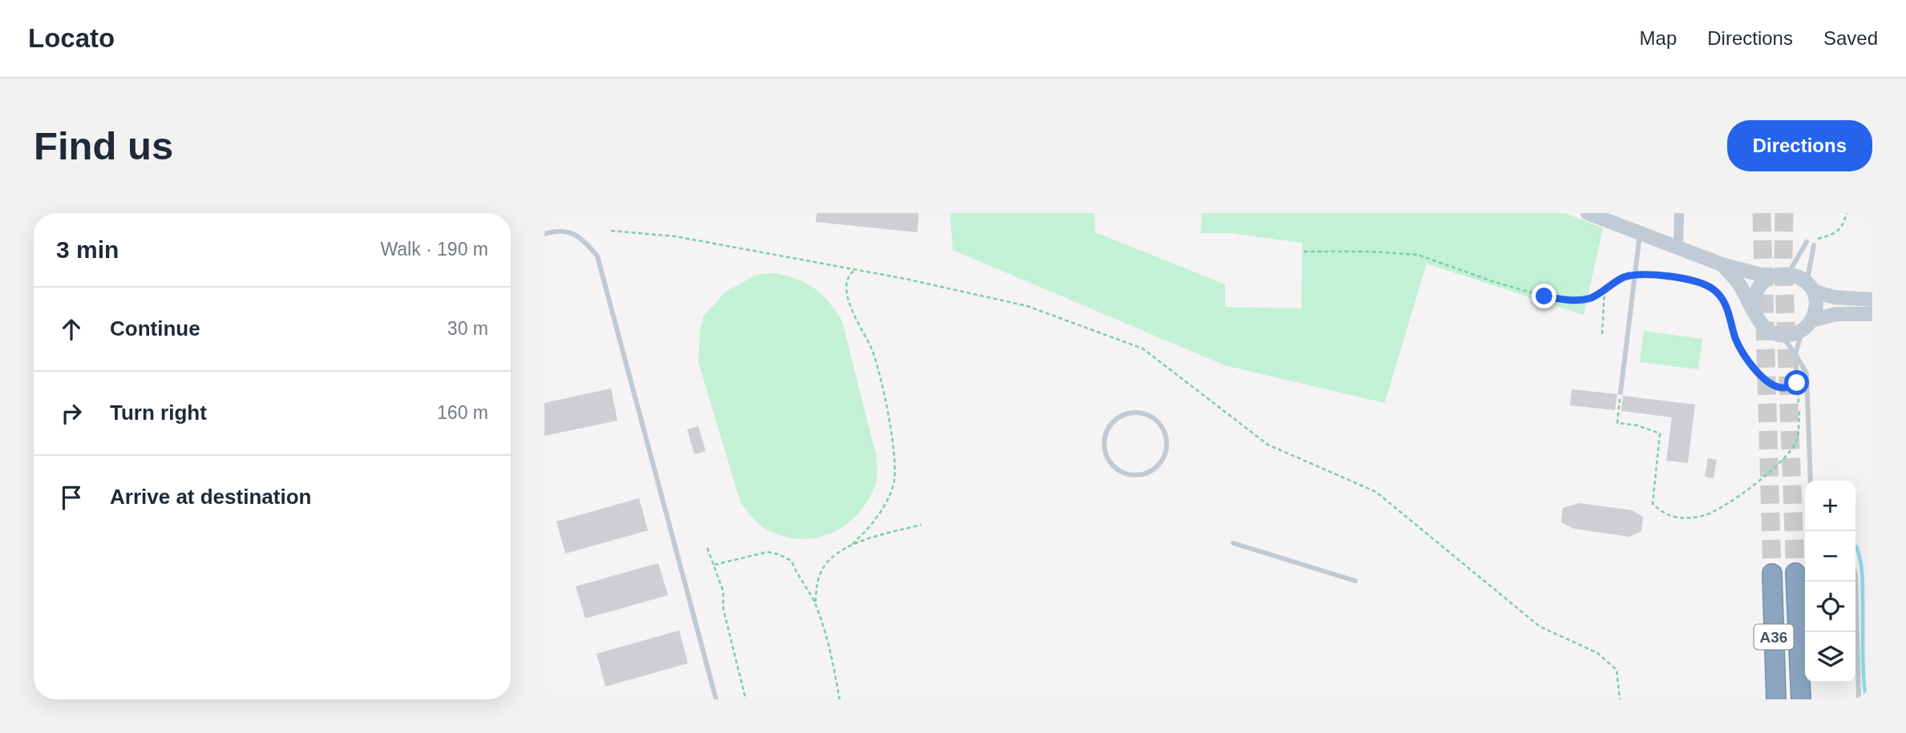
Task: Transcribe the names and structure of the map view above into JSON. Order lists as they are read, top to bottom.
{
  "streets": {
    "highway": ["A36"]
  },
  "page": {
    "header": "Locato",
    "nav": ["Map", "Directions", "Saved"],
    "buttons": "Directions",
    "title": "Find us",
    "heading": ["3 min", "Walk · 190 m"],
    "list": [
      ["Continue", "30 m"],
      ["Turn right", "160 m"],
      "Arrive at destination"
    ],
    "map_buttons": ["+", "−"]
  }
}
